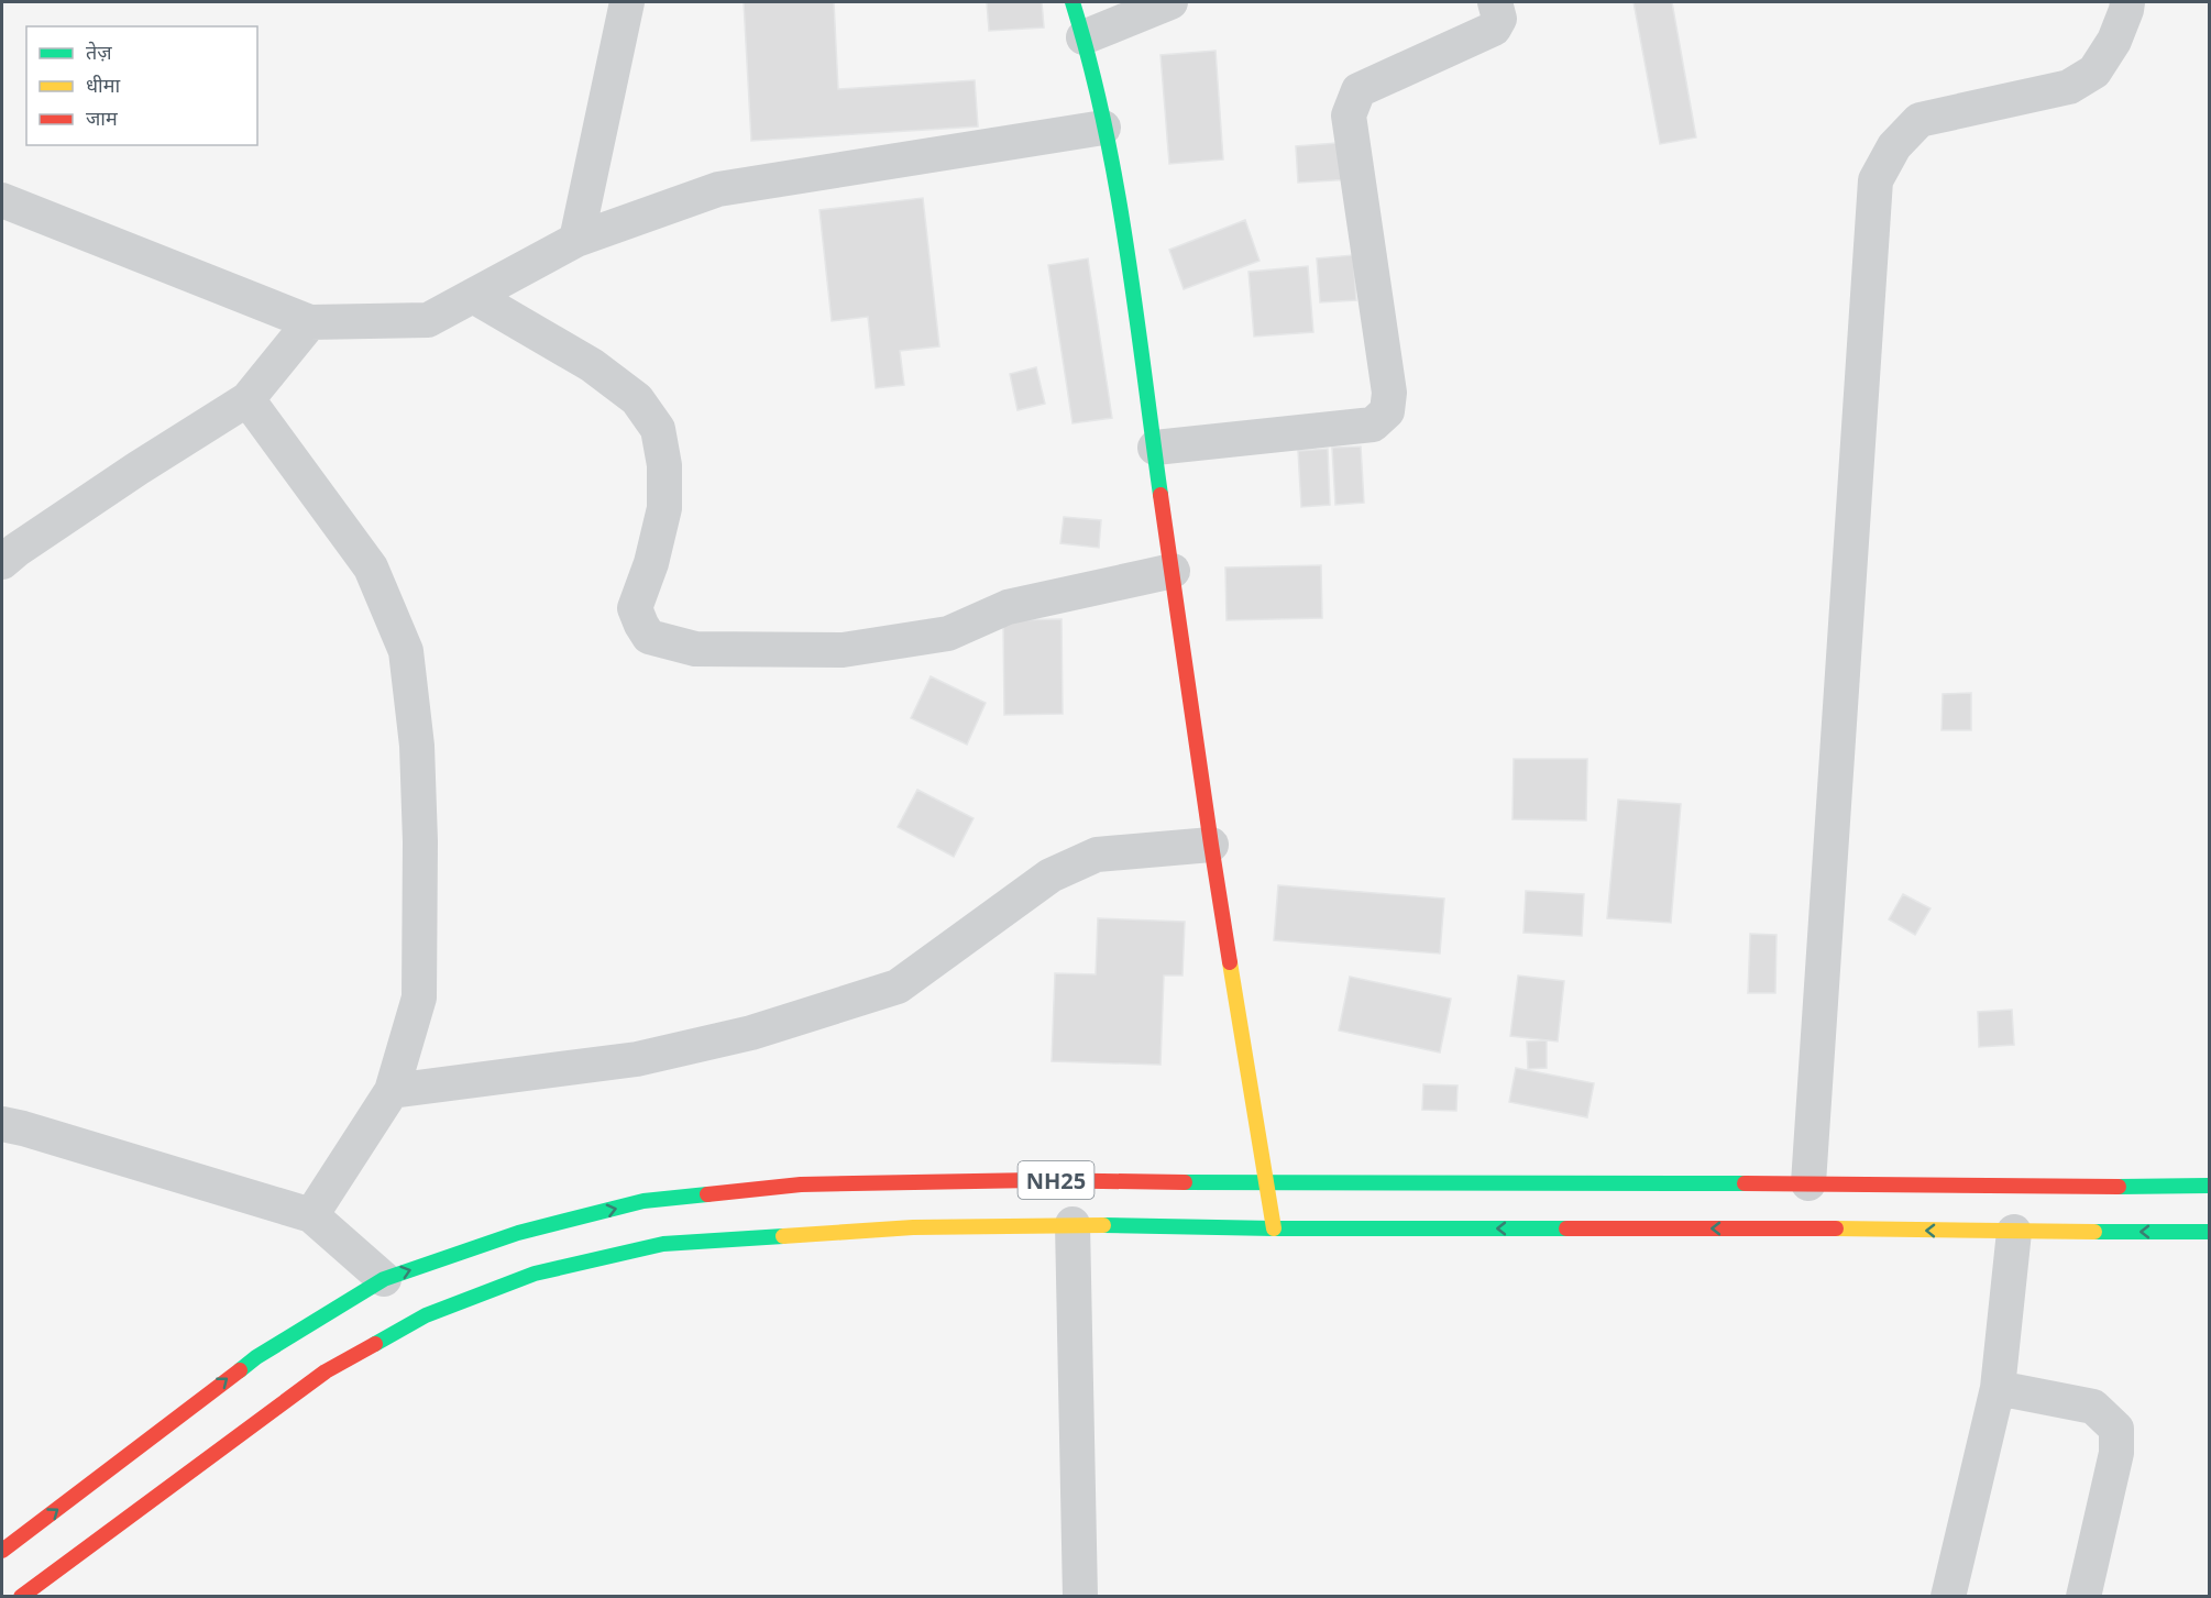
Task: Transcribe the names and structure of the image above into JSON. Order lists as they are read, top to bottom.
{
  "streets": {
    "main road": ["NH25"]
  },
  "legend": ["तेज़", "धीमा", "जाम"]
}
